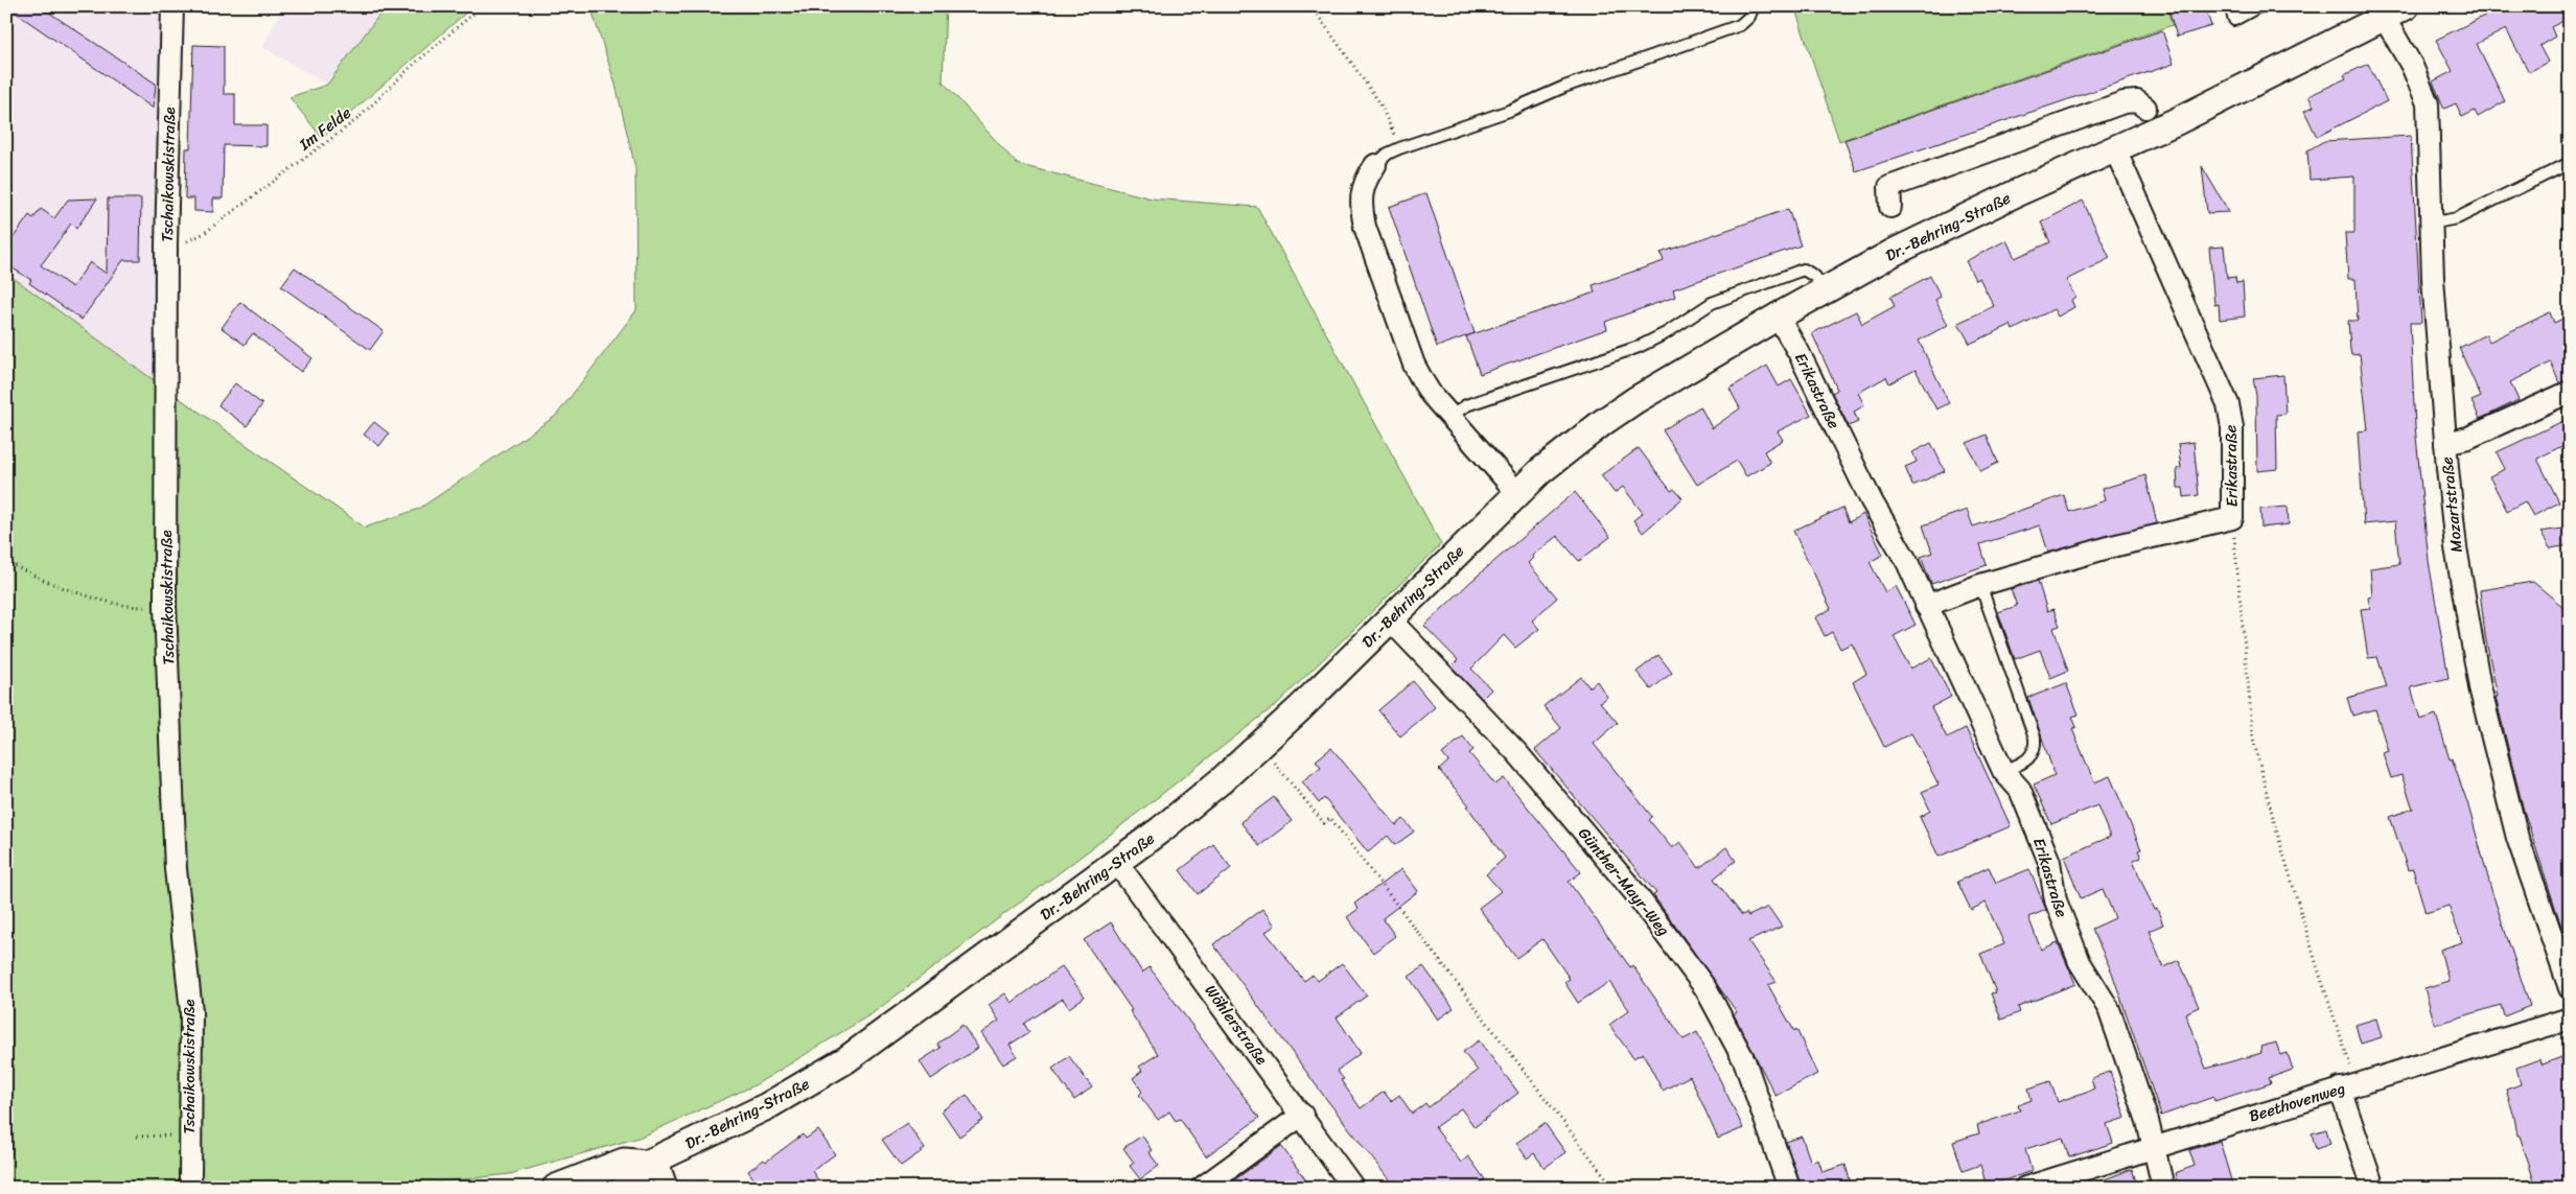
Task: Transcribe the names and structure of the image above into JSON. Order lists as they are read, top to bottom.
{
  "streets": {
    "street": [
      "Tschaikowskistraße",
      "Dr.-Behring-Straße",
      "Erikastraße",
      "Mozartstraße",
      "Günther-Mayr-Weg",
      "Wöhlerstraße",
      "Beethovenweg"
    ],
    "path": ["Im Felde"]
  },
  "crossings": [
    ["Im Felde", "Tschaikowskistraße"],
    ["Dr.-Behring-Straße", "Erikastraße"],
    ["Dr.-Behring-Straße", "Mozartstraße"],
    ["Dr.-Behring-Straße", "Günther-Mayr-Weg"],
    ["Dr.-Behring-Straße", "Wöhlerstraße"],
    ["Erikastraße", "Beethovenweg"]
  ]
}
